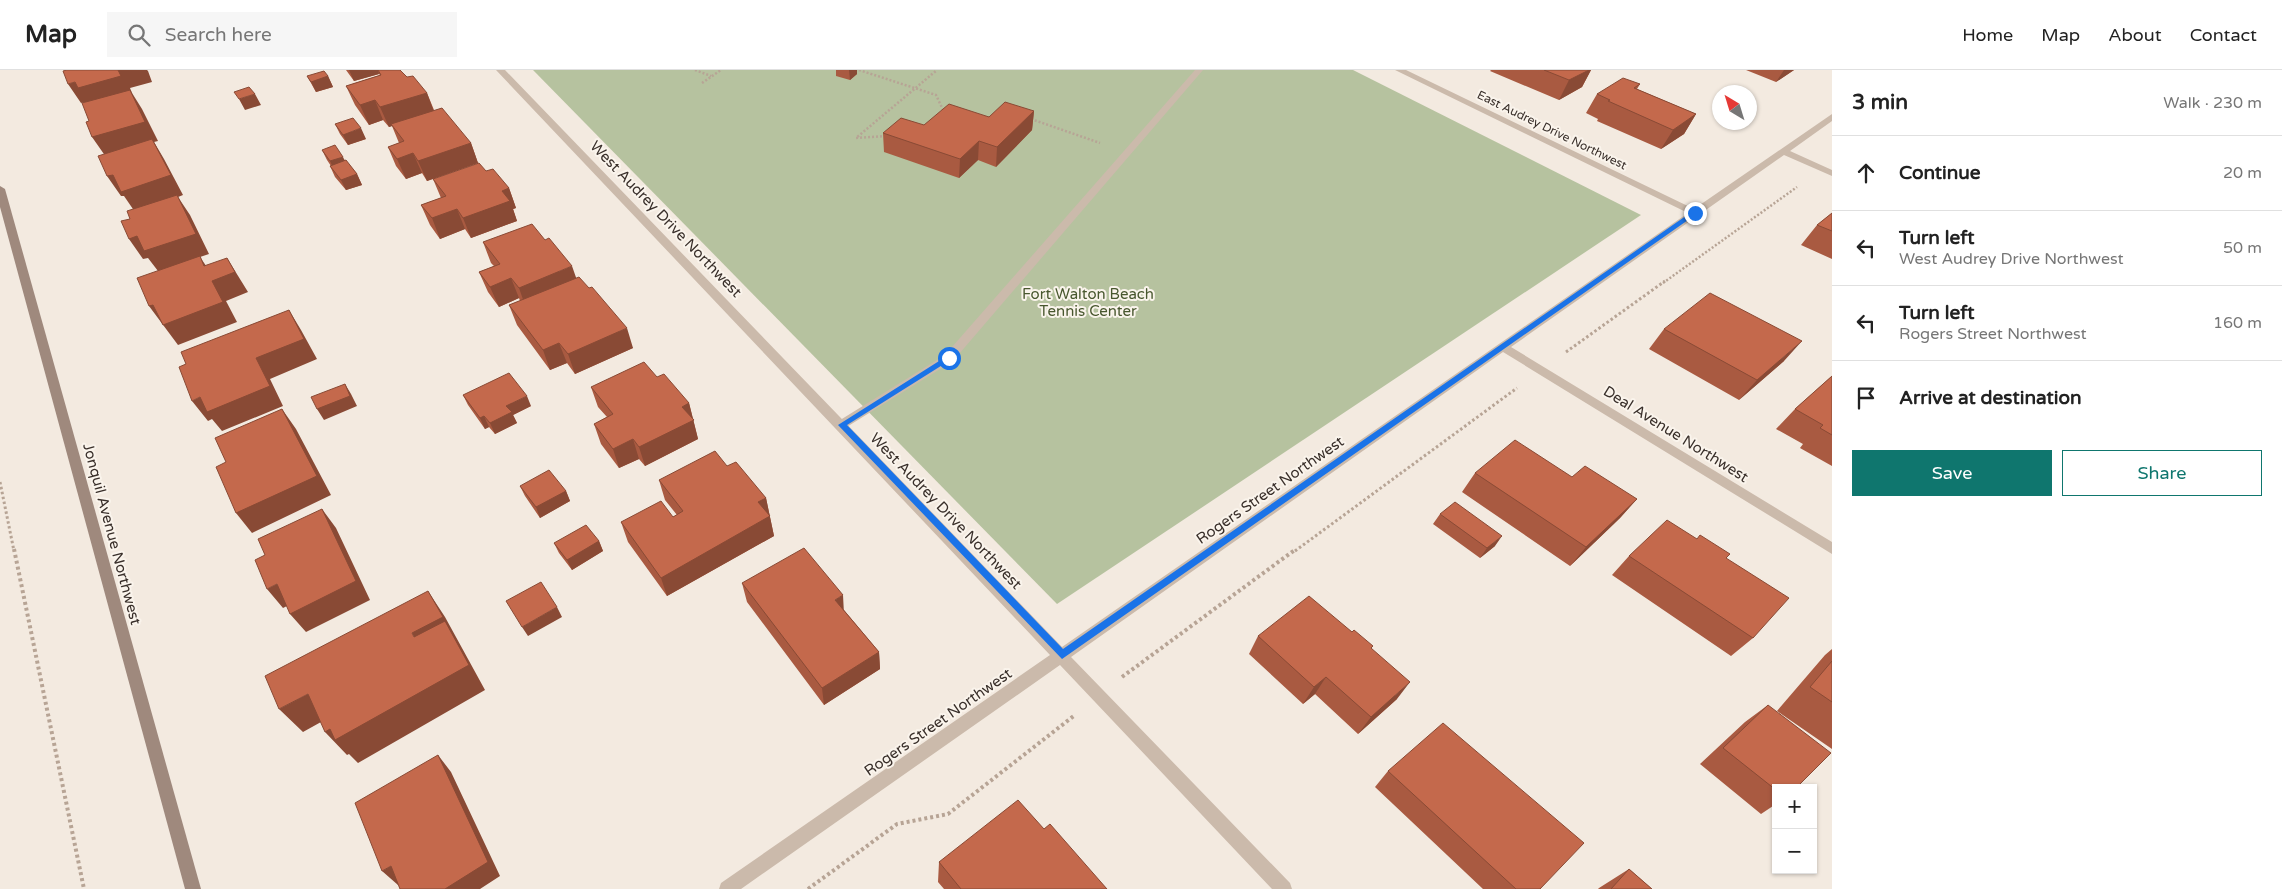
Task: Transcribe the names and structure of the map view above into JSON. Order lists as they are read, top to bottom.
{
  "streets": {
    "street": [
      "East Audrey Drive Northwest",
      "West Audrey Drive Northwest",
      "Deal Avenue Northwest",
      "Rogers Street Northwest",
      "Jonquil Avenue Northwest"
    ]
  },
  "crossings": [
    ["East Audrey Drive Northwest", "Rogers Street Northwest"],
    ["West Audrey Drive Northwest", "Rogers Street Northwest"],
    ["Deal Avenue Northwest", "Rogers Street Northwest"]
  ],
  "parks": ["Fort Walton Beach Tennis Center"],
  "north": "top left",
  "page": {
    "header": "Map",
    "search": "Search here",
    "nav": [
      "Home",
      "Map",
      "About",
      "Contact"
    ],
    "heading": ["3 min", "Walk · 230 m"],
    "list": [
      ["Continue", "20 m"],
      ["Turn left", "West Audrey Drive Northwest", "50 m"],
      ["Turn left", "Rogers Street Northwest", "160 m"],
      "Arrive at destination"
    ],
    "buttons": ["Save", "Share"],
    "map_buttons": ["+", "−"]
  }
}
